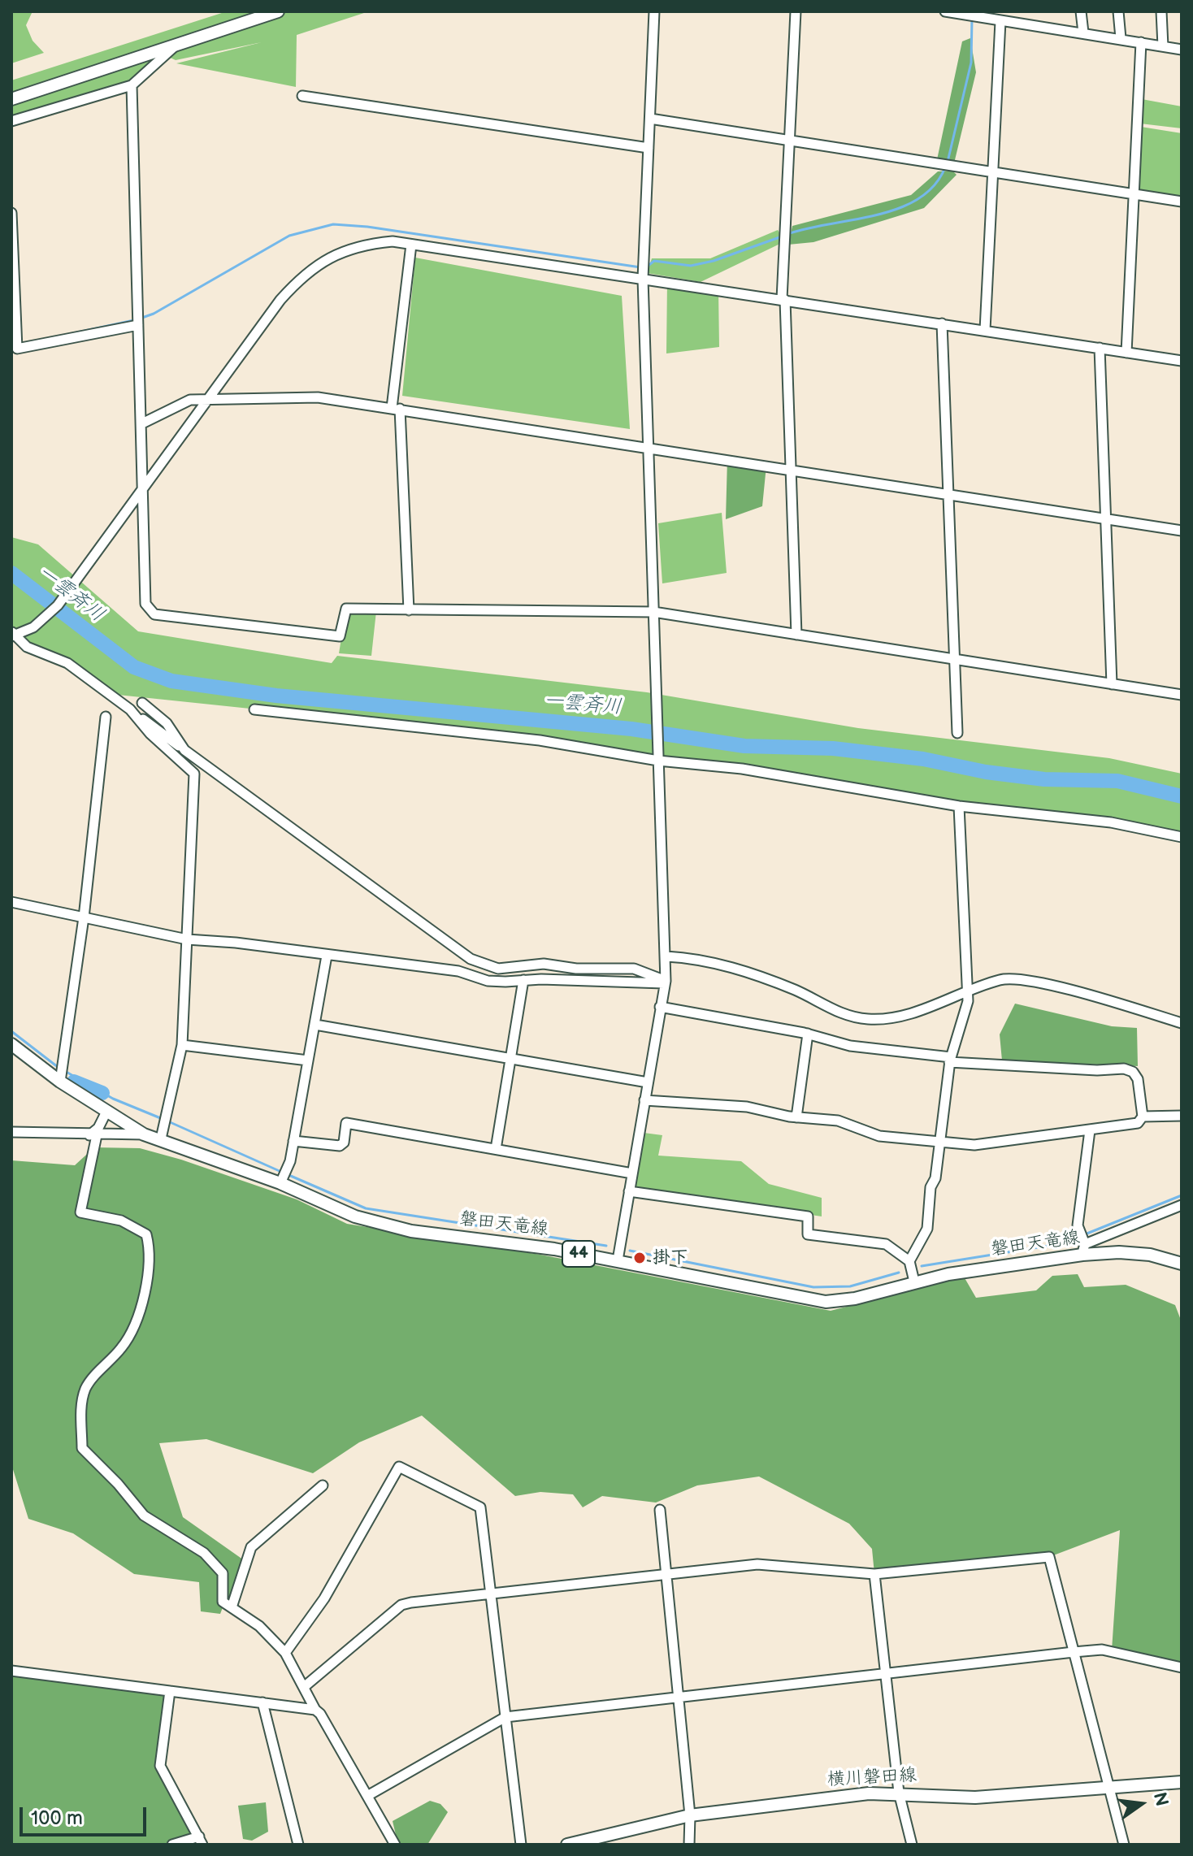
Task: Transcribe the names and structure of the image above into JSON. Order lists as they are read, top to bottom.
{
  "streets": {
    "main road": ["磐田天竜線", "44", "横川磐田線"]
  },
  "water": ["一雲斉川"],
  "places": ["掛下"],
  "scale_bar": "100 m",
  "north": "right"
}
